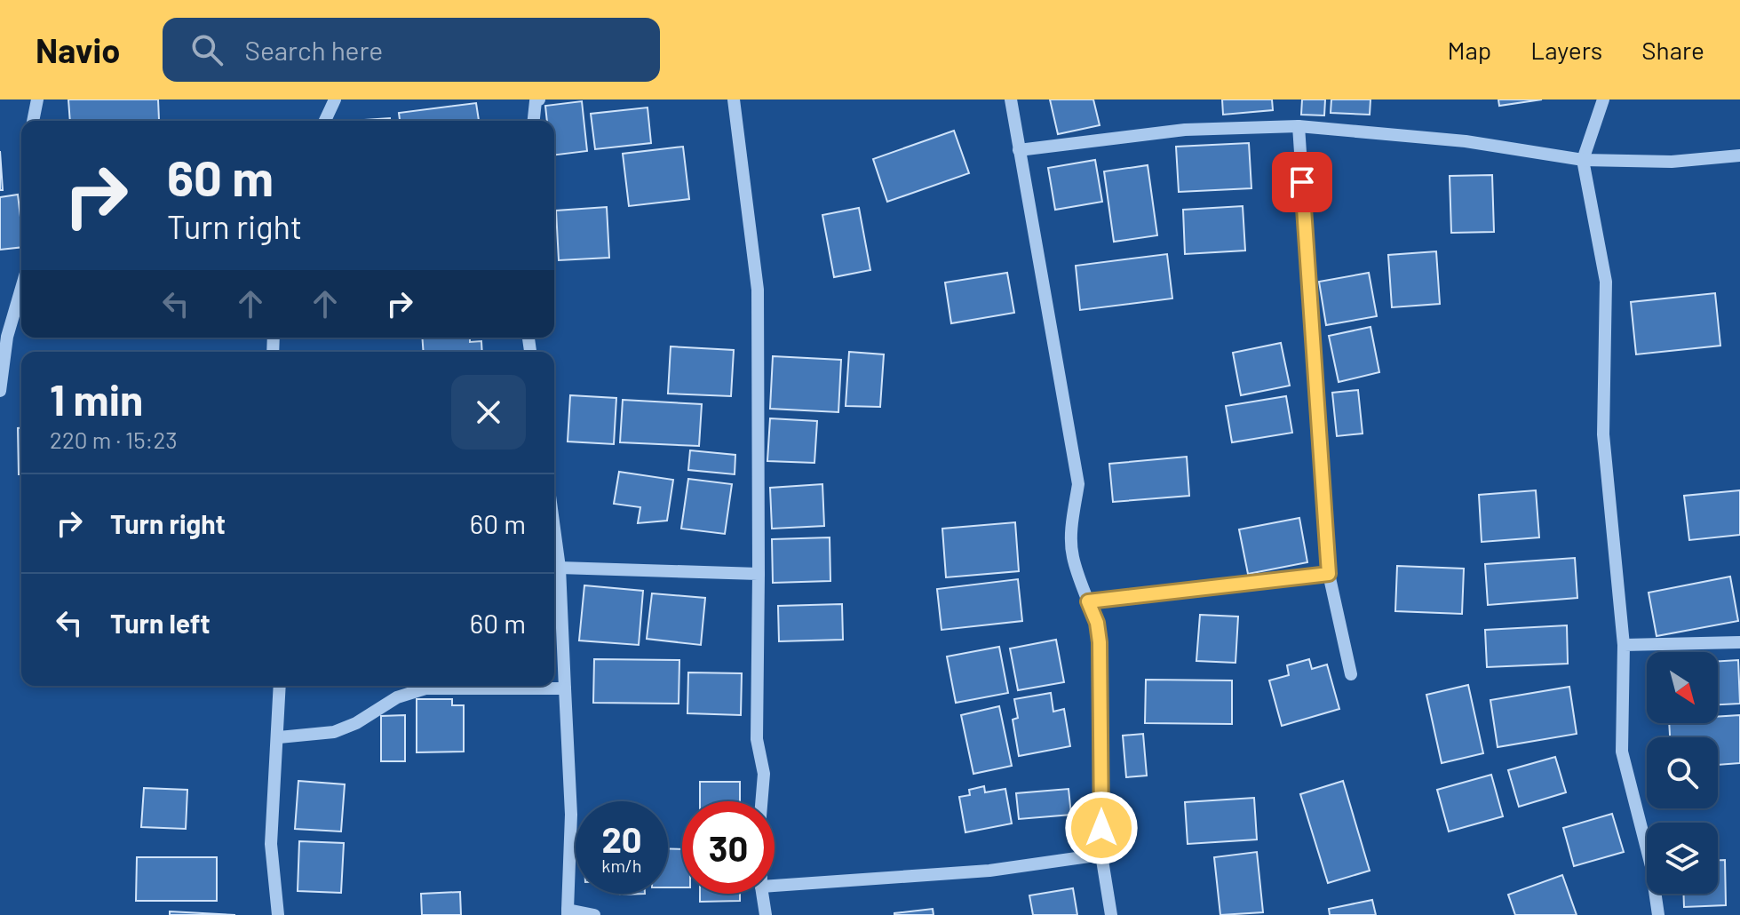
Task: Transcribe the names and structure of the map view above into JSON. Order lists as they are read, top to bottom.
{
  "north": "bottom right",
  "page": {
    "header": "Navio",
    "search": "Search here",
    "nav": ["Map", "Layers", "Share"],
    "turn": ["60 m", "Turn right"],
    "heading": ["1 min", "220 m · 15:23"],
    "list": [
      {
        "name": "Turn right",
        "value": "60 m"
      },
      {
        "name": "Turn left",
        "value": "60 m"
      }
    ],
    "speed": "20 km/h",
    "limit": "30"
  }
}
